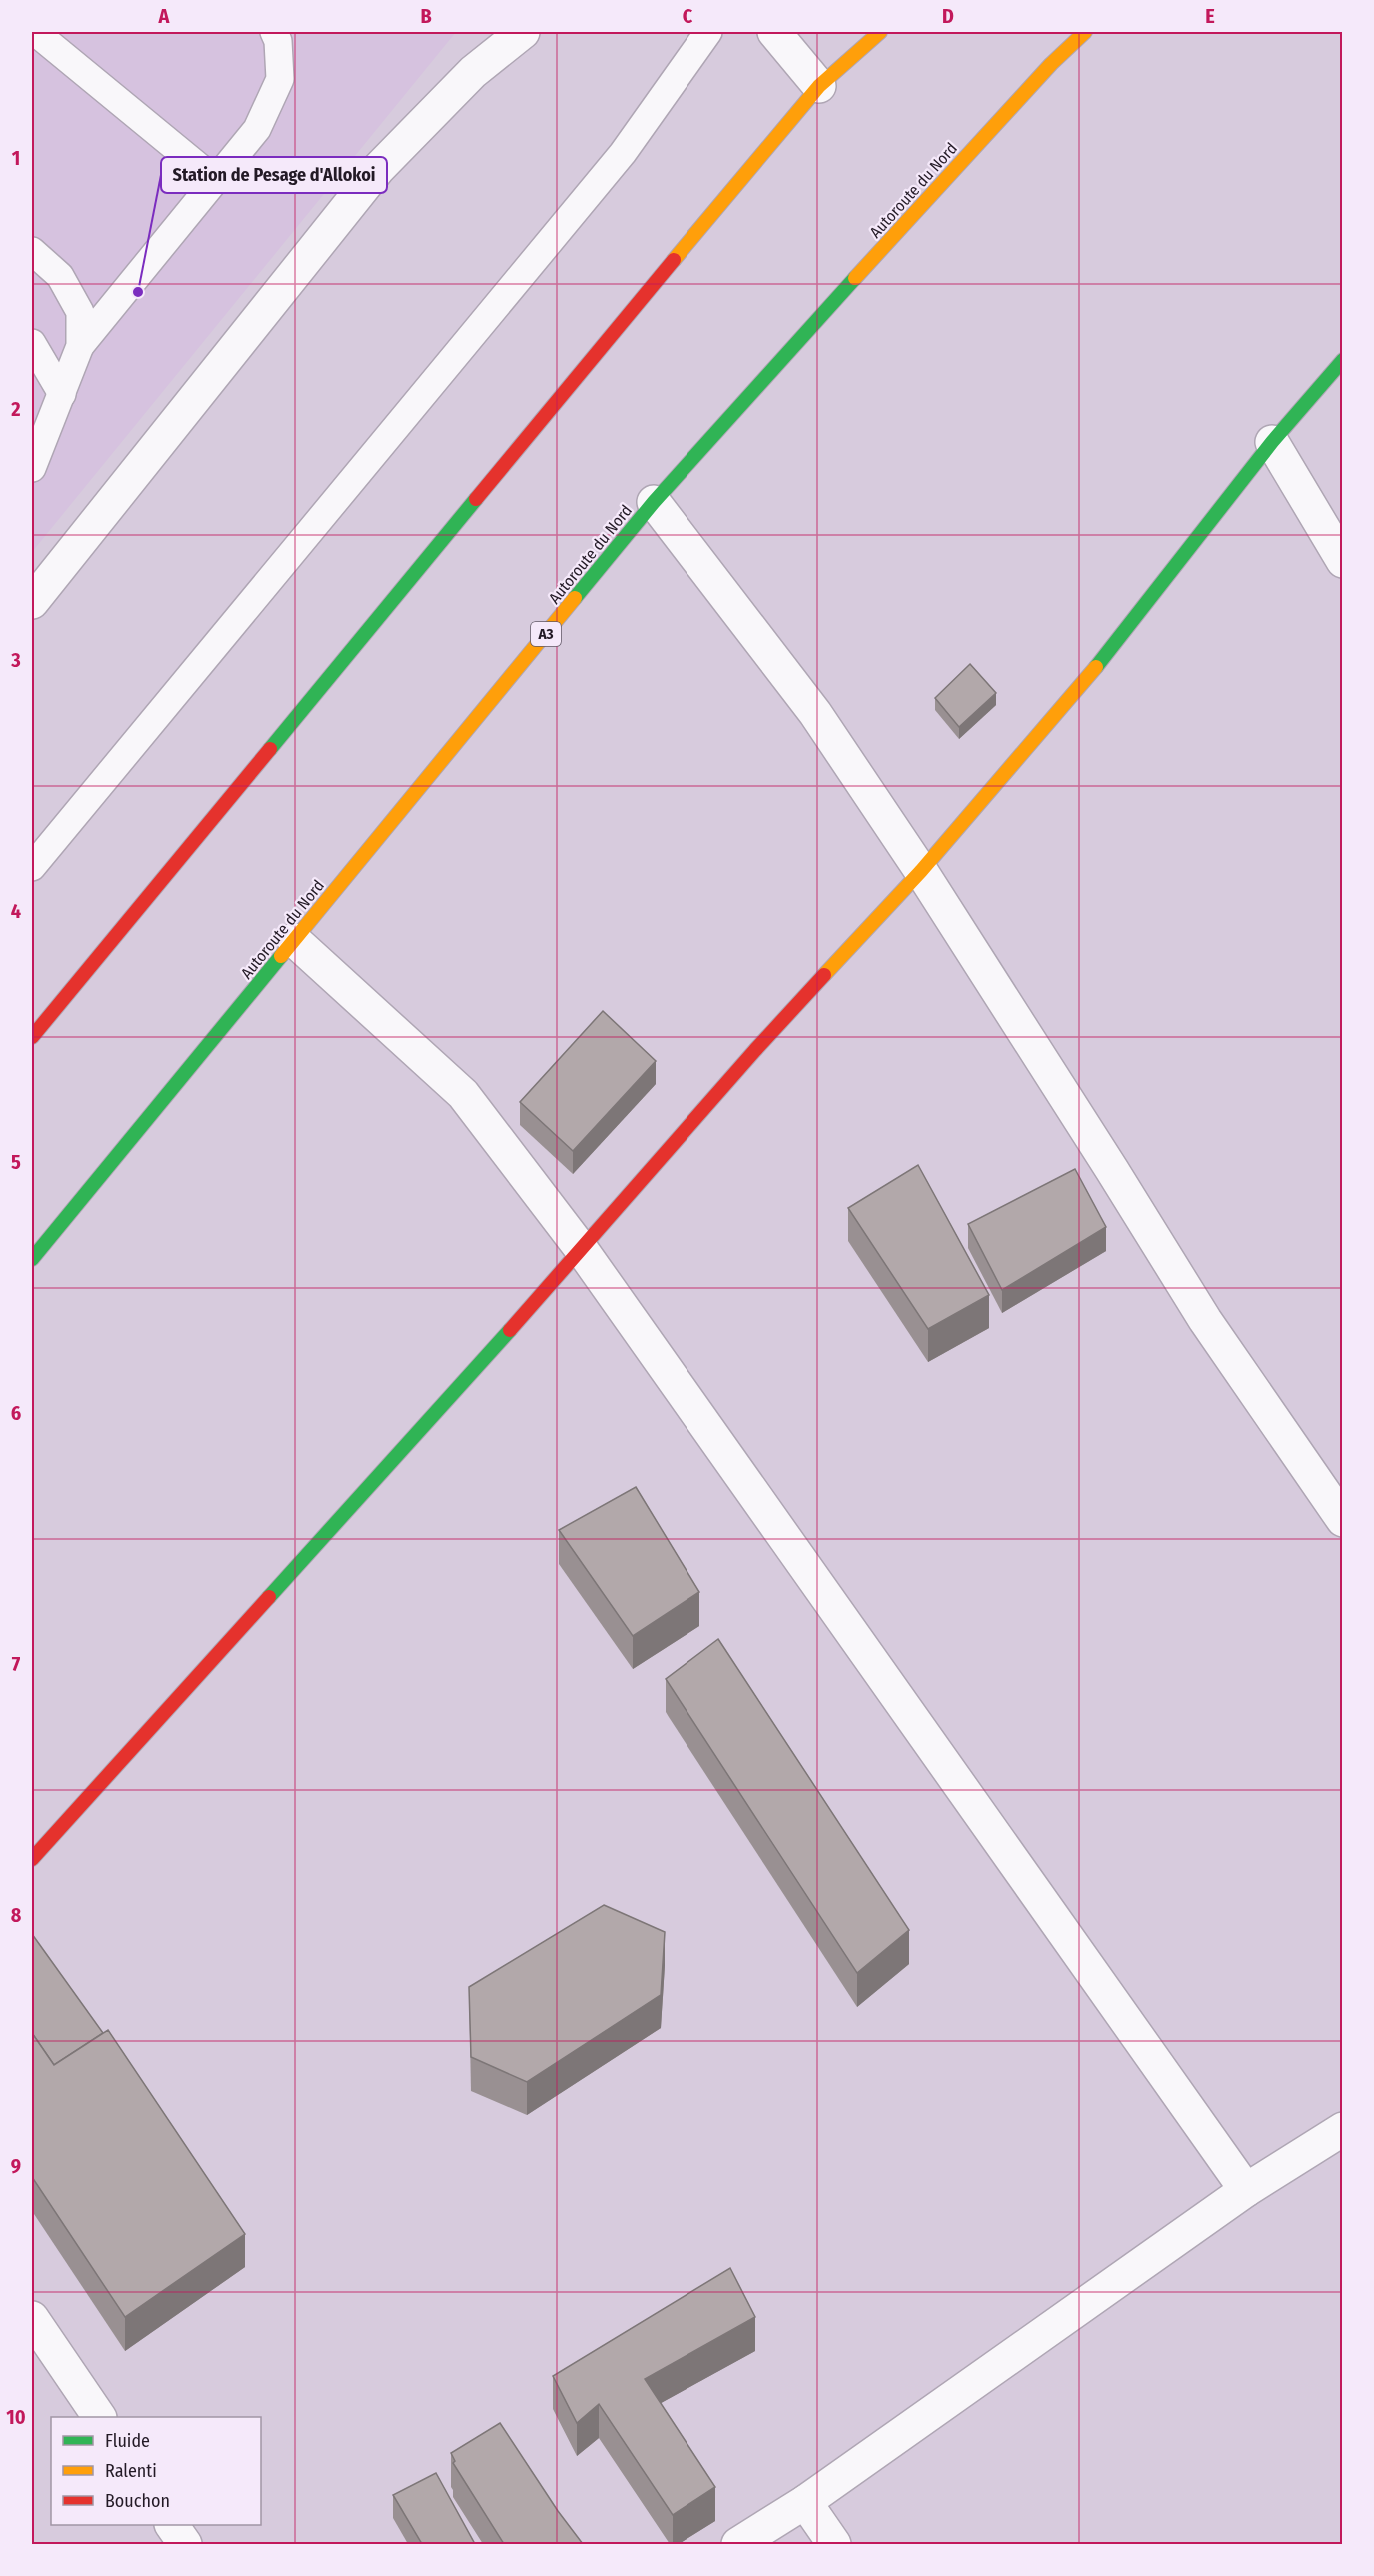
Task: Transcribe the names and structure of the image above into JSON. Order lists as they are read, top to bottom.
{
  "streets": {
    "main road": ["Autoroute du Nord", "A3"]
  },
  "places": ["Station de Pesage d'Allokoi"],
  "legend": ["Fluide", "Ralenti", "Bouchon"],
  "grid": {
    "columns": [
      "A",
      "B",
      "C",
      "D",
      "E"
    ],
    "rows": [
      "1",
      "2",
      "3",
      "4",
      "5",
      "6",
      "7",
      "8",
      "9",
      "10"
    ]
  }
}
